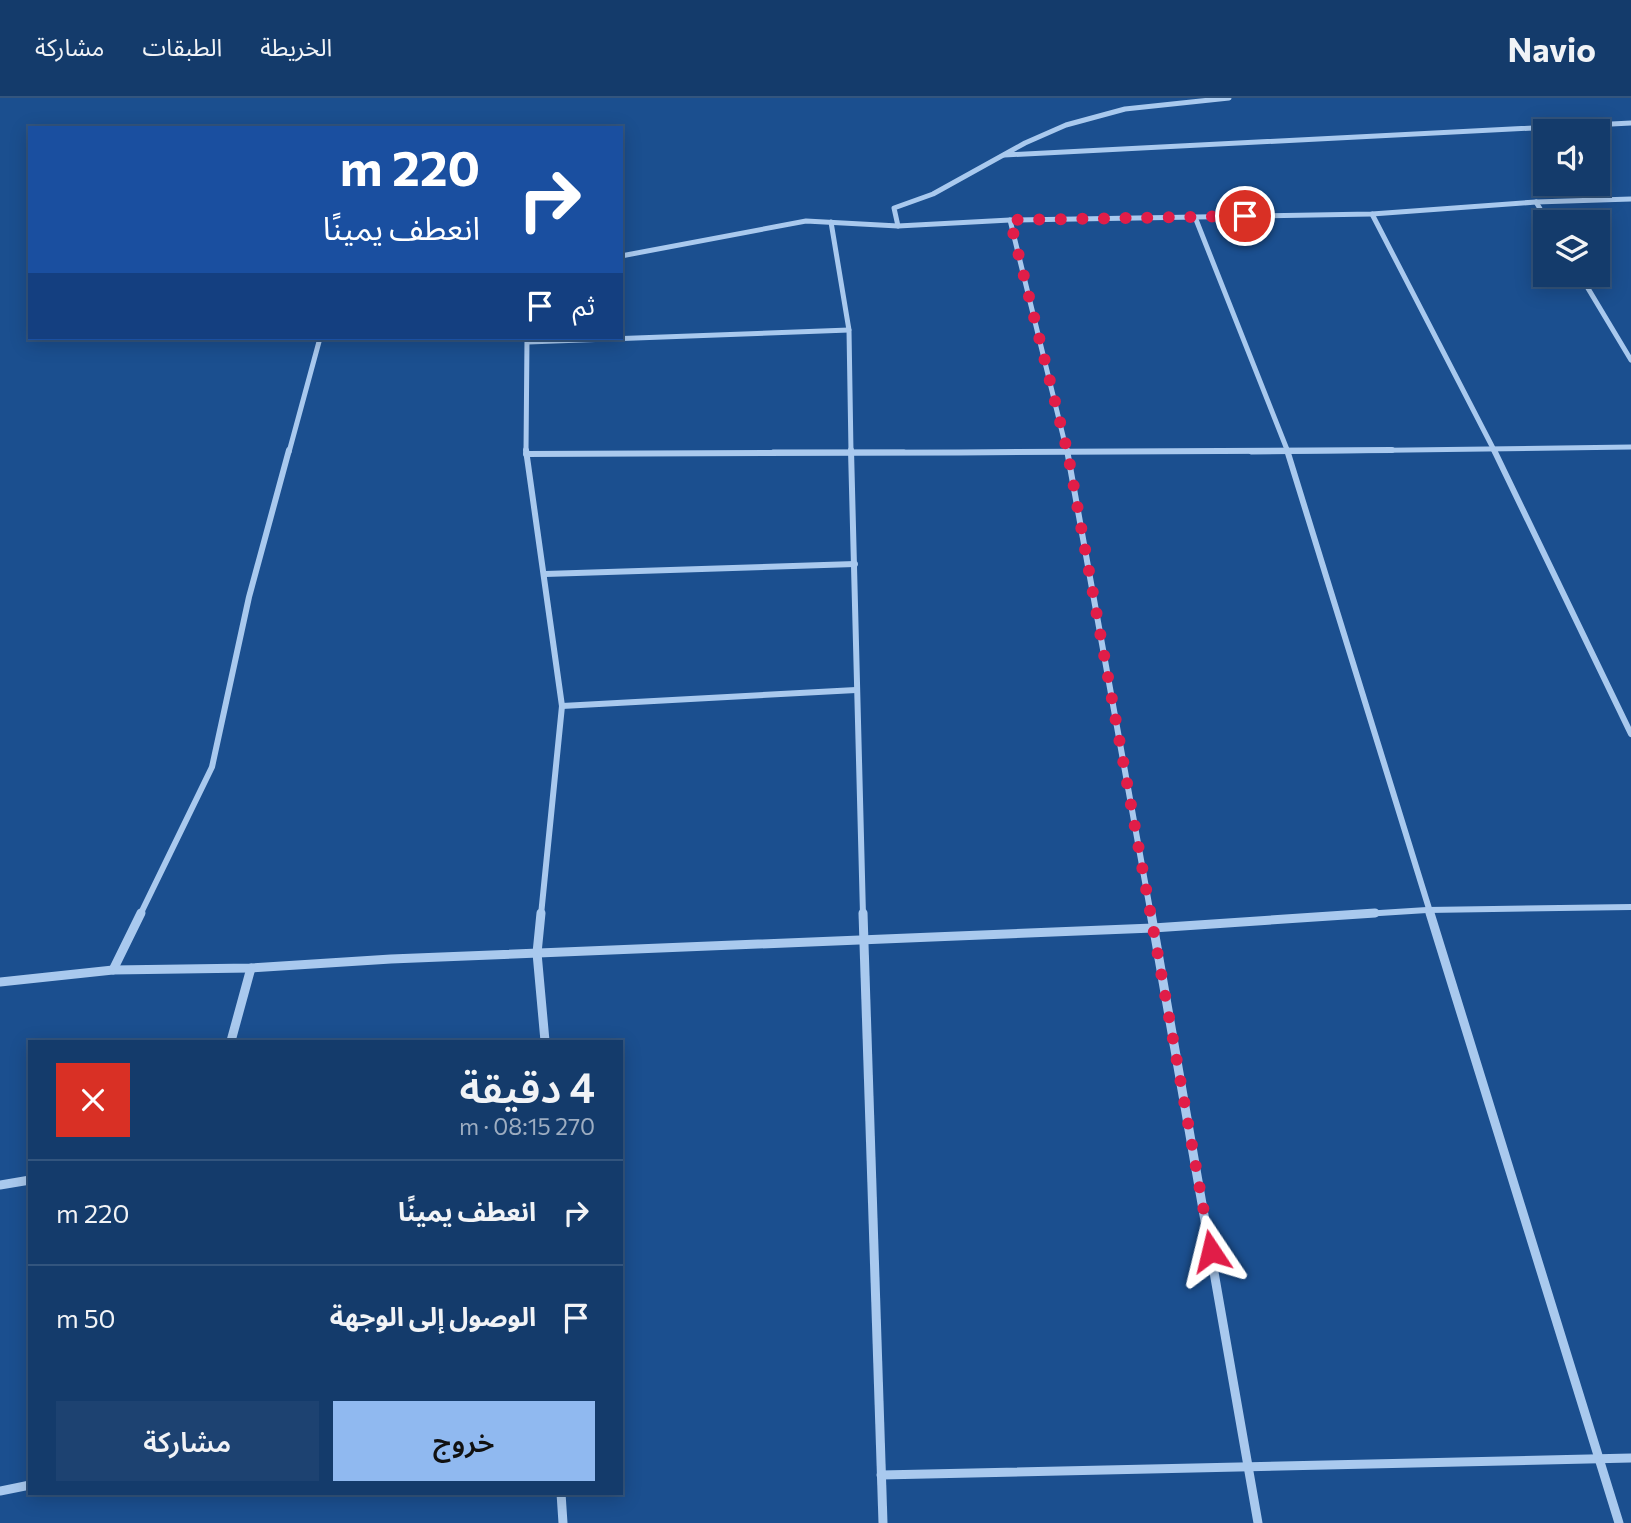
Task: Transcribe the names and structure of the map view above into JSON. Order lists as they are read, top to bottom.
{
  "page": {
    "header": "Navio",
    "nav": ["الخريطة", "الطبقات", "مشاركة"],
    "turn": ["220 m", "انعطف يمينًا"],
    "then": "ثم",
    "heading": ["4 دقيقة", "270 m · 08:15"],
    "list": [
      {
        "name": "انعطف يمينًا",
        "value": "220 m"
      },
      {
        "name": "الوصول إلى الوجهة",
        "value": "50 m"
      }
    ],
    "buttons": ["خروج", "مشاركة"]
  }
}
